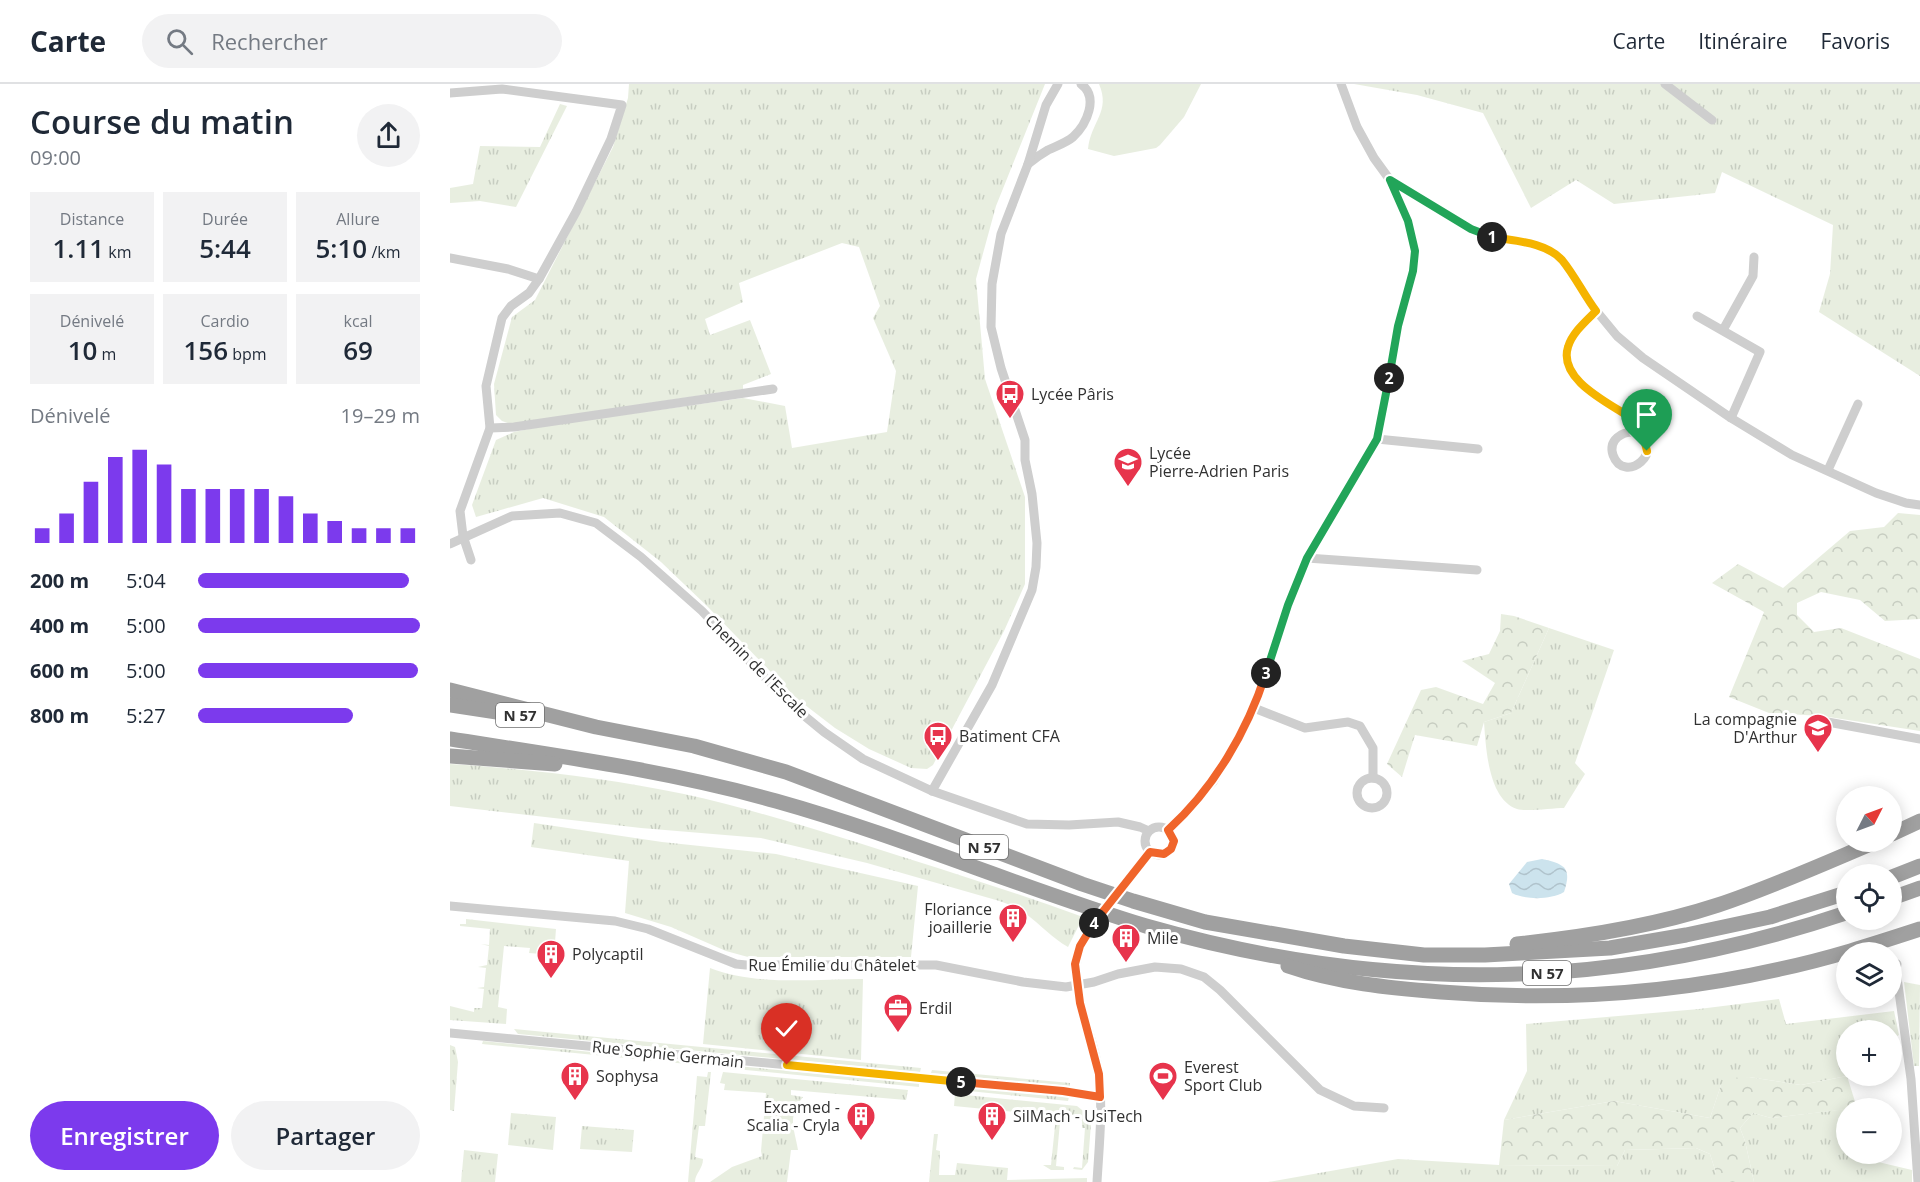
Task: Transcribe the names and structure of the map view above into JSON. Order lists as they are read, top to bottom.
{
  "streets": {
    "highway": ["N 57"],
    "street": ["Chemin de l'Escale", "Rue Émilie du Châtelet", "Rue Sophie Germain"]
  },
  "places": {
    "bus stop": ["Lycée Pâris", "Batiment CFA"],
    "school or university": ["Lycée Pierre-Adrien Paris", "La compagnie D'Arthur"],
    "building": [
      "Floriance joaillerie",
      "Mile",
      "Polycaptil",
      "Sophysa",
      "Excamed - Scalia - Cryla",
      "SilMach - UsiTech"
    ],
    "office": ["Erdil"],
    "sports": ["Everest Sport Club"]
  },
  "north": "top right",
  "page": {
    "header": "Carte",
    "search": "Rechercher",
    "nav": ["Carte", "Itinéraire", "Favoris"],
    "heading": ["Course du matin", "09:00"],
    "stats": [
      ["Distance", "1.11 km"],
      ["Durée", "5:44"],
      ["Allure", "5:10 /km"],
      ["Dénivelé", "10 m"],
      ["Cardio", "156 bpm"],
      ["kcal", "69"]
    ],
    "pins": [
      "1",
      "2",
      "3",
      "4",
      "5"
    ],
    "chart": ["Dénivelé", "19–29 m"],
    "list": [
      {
        "name": "200 m",
        "note": "5:04"
      },
      {
        "name": "400 m",
        "note": "5:00"
      },
      {
        "name": "600 m",
        "note": "5:00"
      },
      {
        "name": "800 m",
        "note": "5:27"
      }
    ],
    "map_buttons": ["+", "−"],
    "buttons": ["Enregistrer", "Partager"]
  }
}
